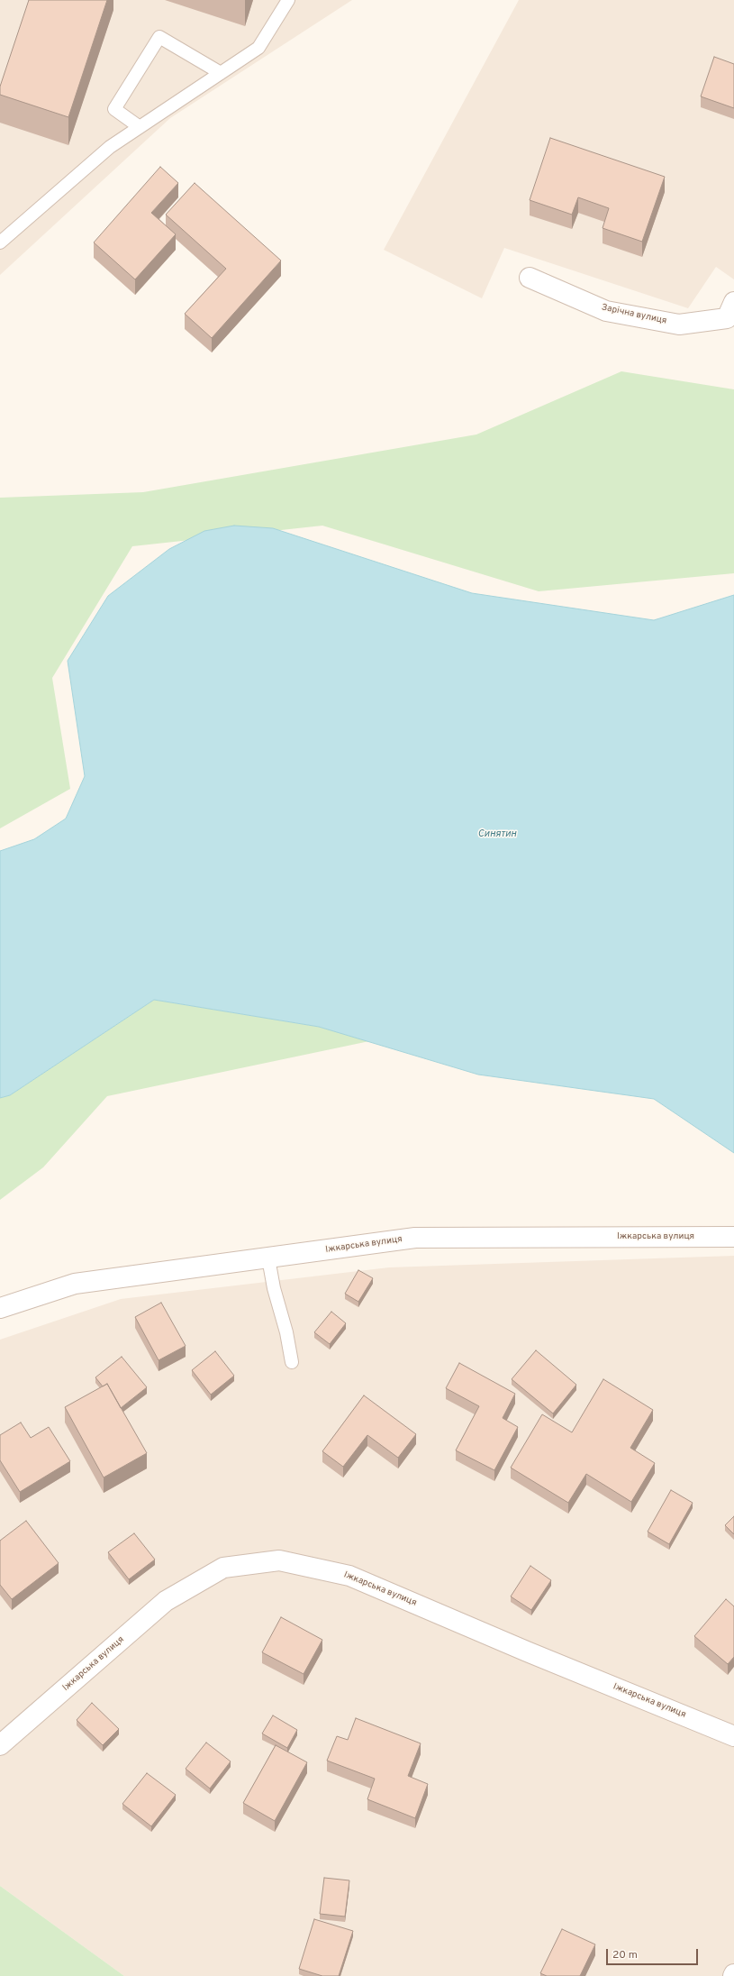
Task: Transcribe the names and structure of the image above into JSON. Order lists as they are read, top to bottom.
{
  "streets": {
    "street": ["Зарічна вулиця", "Іжкарська вулиця"]
  },
  "water": ["Синятин"],
  "scale_bar": "20 m"
}
